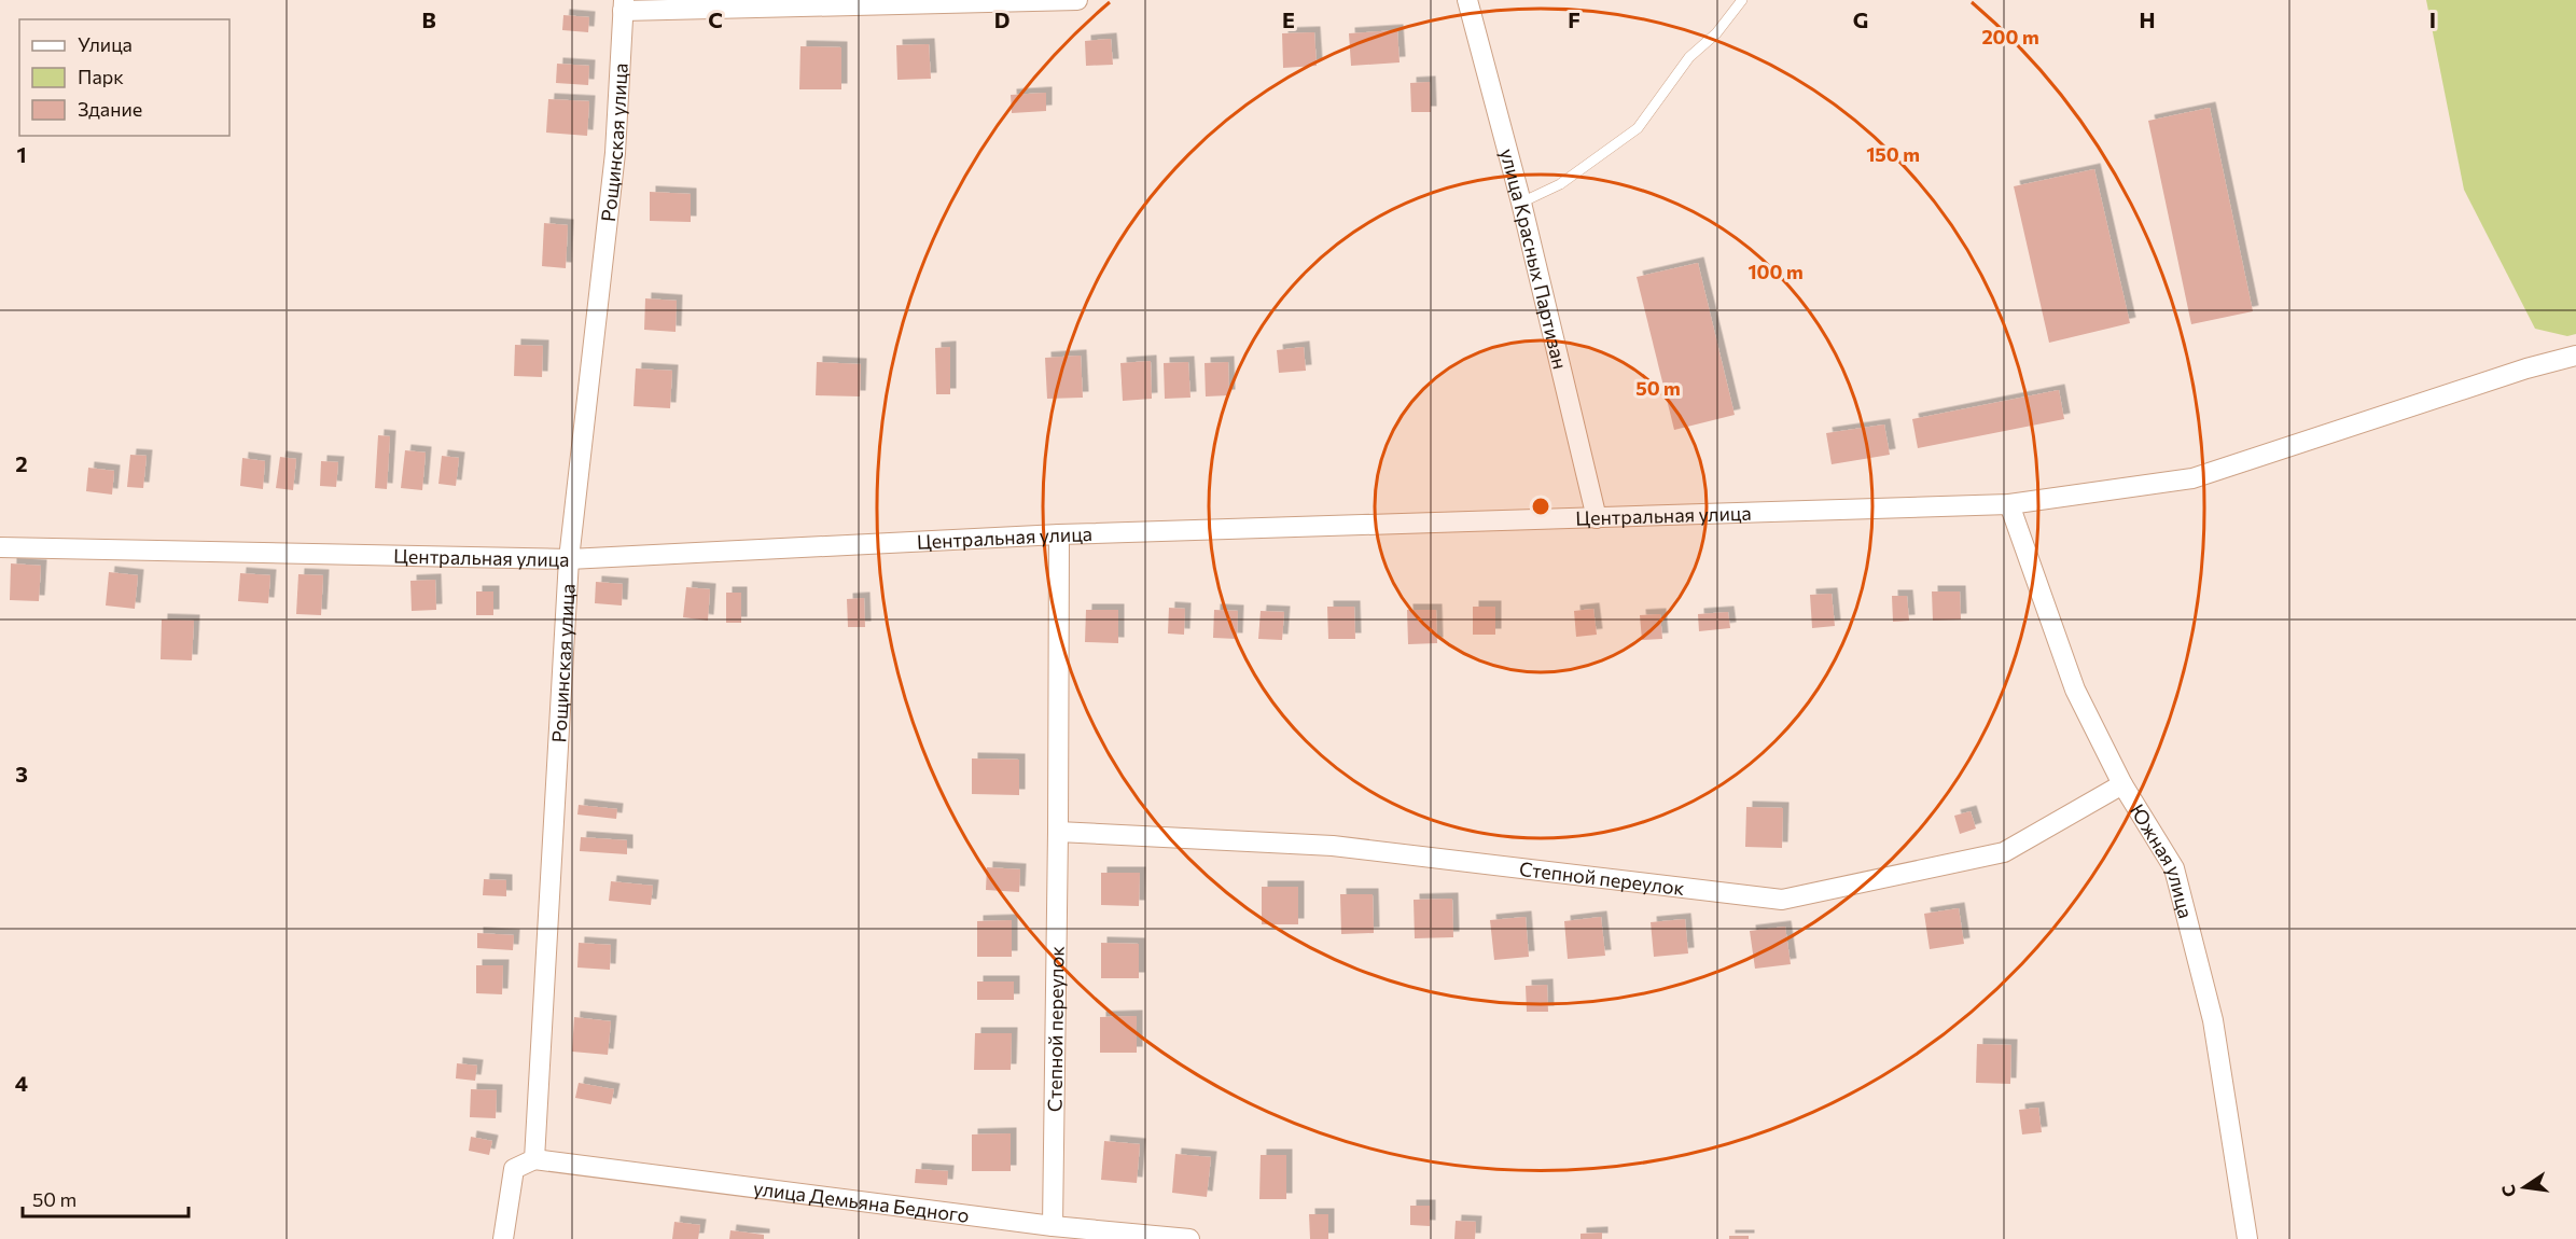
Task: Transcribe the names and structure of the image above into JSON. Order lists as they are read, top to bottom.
{
  "streets": {
    "street": [
      "Рощинская улица",
      "улица Красных Партизан",
      "Центральная улица",
      "Южная улица",
      "Степной переулок",
      "улица Демьяна Бедного"
    ]
  },
  "crossings": [
    ["Рощинская улица", "Центральная улица"],
    ["Рощинская улица", "улица Демьяна Бедного"],
    ["улица Красных Партизан", "Центральная улица"],
    ["Центральная улица", "Южная улица"],
    ["Центральная улица", "Степной переулок"],
    ["Южная улица", "Степной переулок"],
    ["Степной переулок", "улица Демьяна Бедного"]
  ],
  "legend": ["Улица", "Парк", "Здание"],
  "scale_bar": "50 m",
  "north": "left",
  "grid": {
    "columns": [
      "B",
      "C",
      "D",
      "E",
      "F",
      "G",
      "H",
      "I"
    ],
    "rows": [
      "1",
      "2",
      "3",
      "4"
    ]
  },
  "rings": [
    "200 m",
    "150 m",
    "100 m",
    "50 m"
  ]
}
